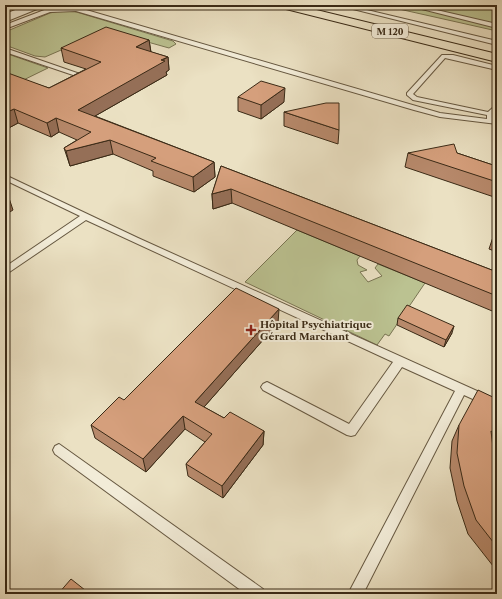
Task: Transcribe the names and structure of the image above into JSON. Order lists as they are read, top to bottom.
{
  "streets": {
    "main road": ["M 120"]
  },
  "places": {
    "health": ["Hôpital Psychiatrique Gérard Marchant"]
  }
}
